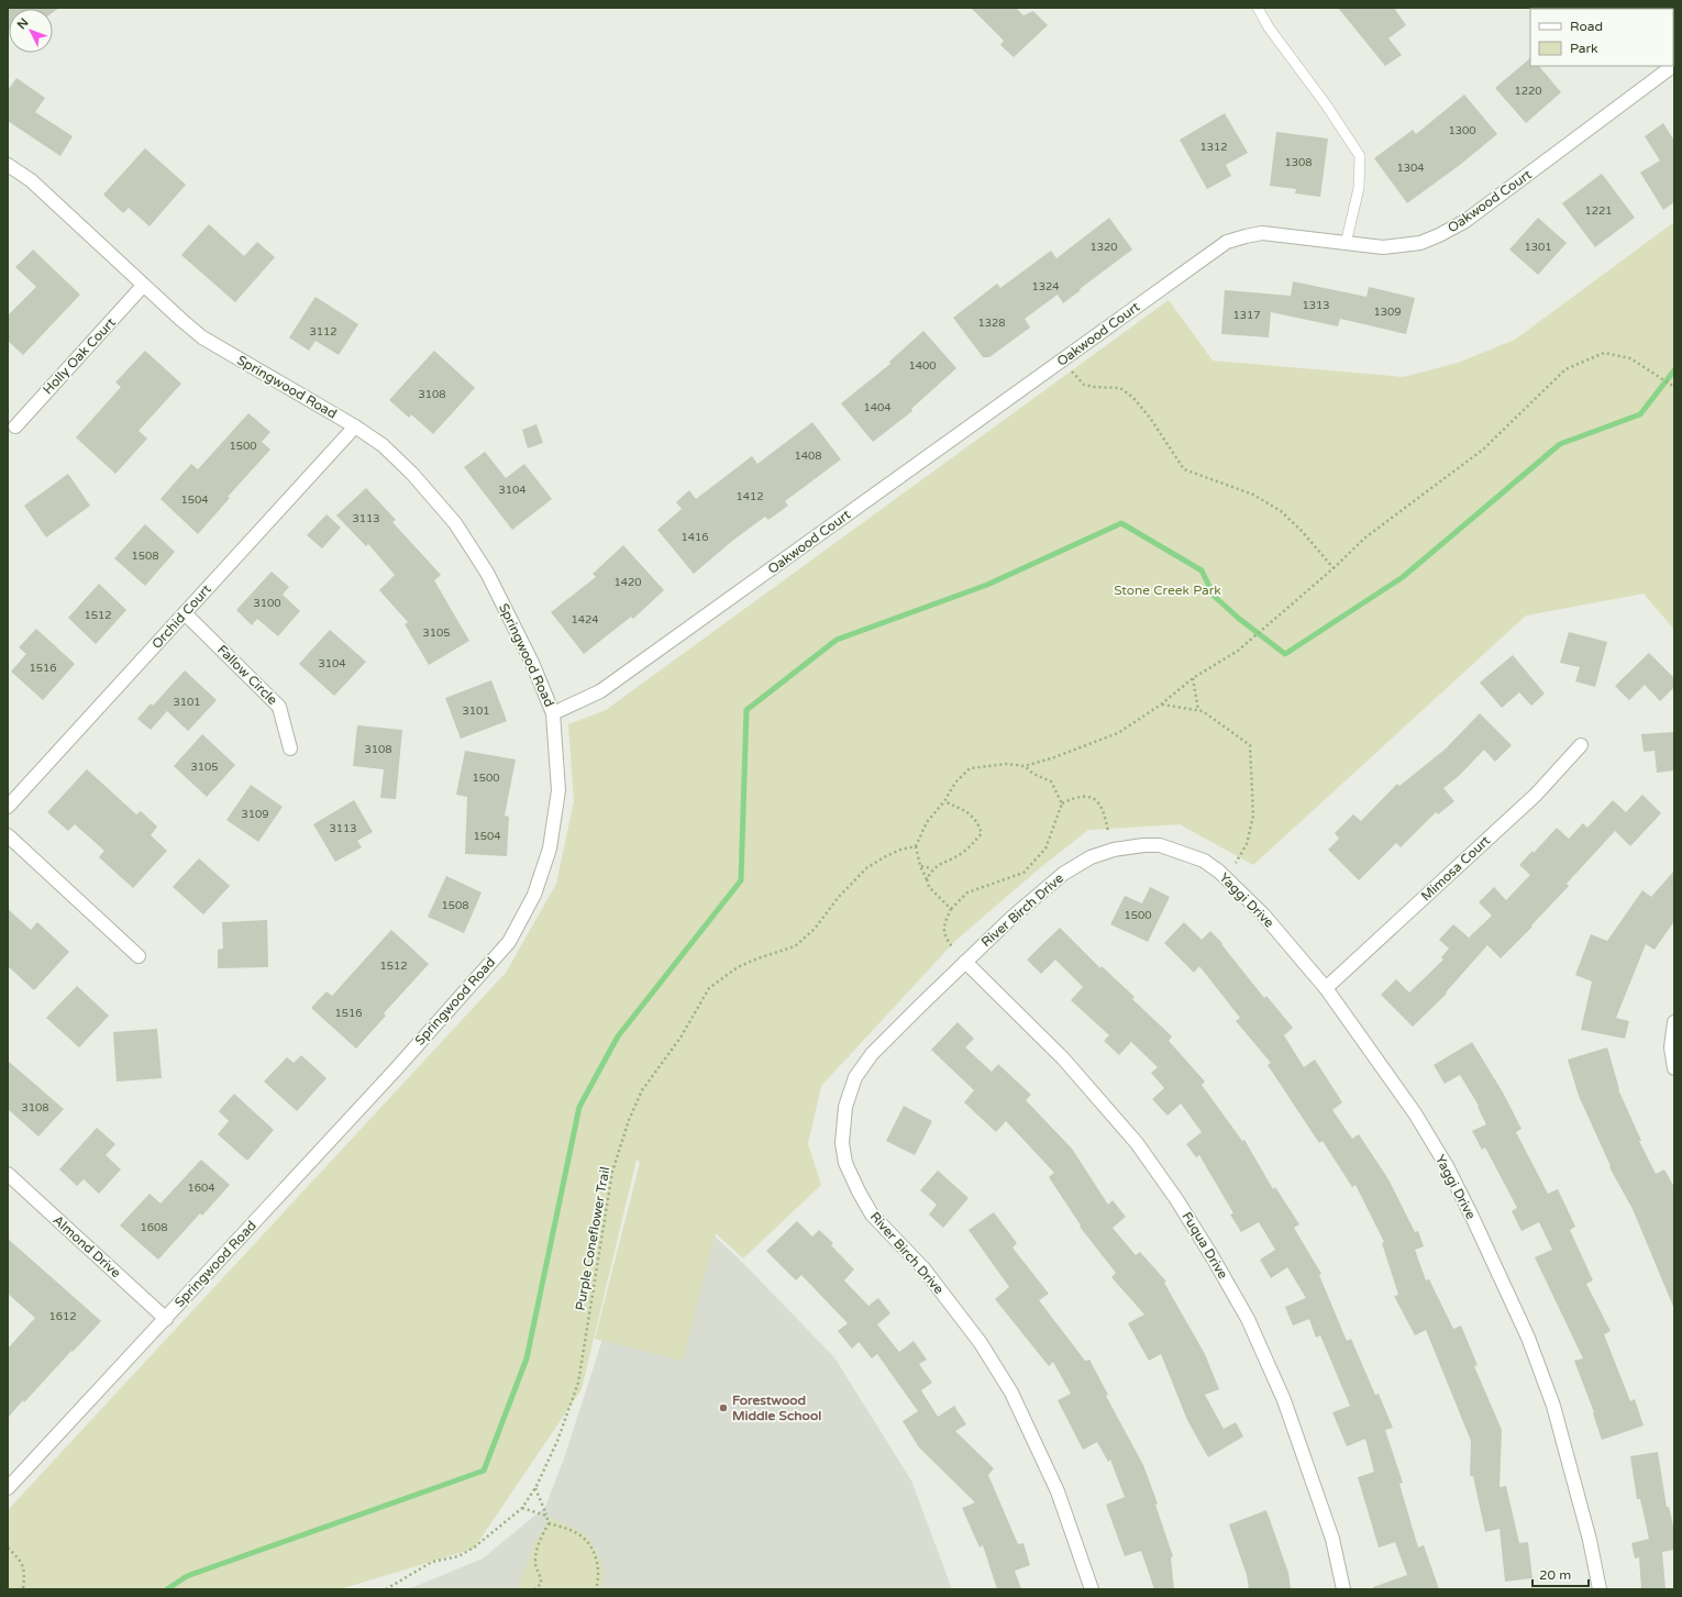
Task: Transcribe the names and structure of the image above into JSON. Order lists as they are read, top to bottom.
{
  "streets": {
    "street": [
      "Oakwood Court",
      "Holly Oak Court",
      "Springwood Road",
      "Orchid Court",
      "Fallow Circle",
      "Mimosa Court",
      "Yaggi Drive",
      "River Birch Drive",
      "Fuqua Drive",
      "Almond Drive"
    ],
    "path": ["Purple Coneflower Trail"]
  },
  "crossings": [
    ["Oakwood Court", "Springwood Road"],
    ["Holly Oak Court", "Springwood Road"],
    ["Springwood Road", "Orchid Court"],
    ["Springwood Road", "Almond Drive"],
    ["Orchid Court", "Fallow Circle"],
    ["Mimosa Court", "Yaggi Drive"],
    ["Yaggi Drive", "River Birch Drive"],
    ["River Birch Drive", "Fuqua Drive"]
  ],
  "parks": ["Stone Creek Park"],
  "places": ["Forestwood Middle School"],
  "house_numbers": [
    "1220",
    "1300",
    "1312",
    "1308",
    "1304",
    "1221",
    "1320",
    "1301",
    "1324",
    "1313",
    "1309",
    "1317",
    "1328",
    "3112",
    "1400",
    "3108",
    "1404",
    "1500",
    "1408",
    "3104",
    "1412",
    "1504",
    "3113",
    "1416",
    "1508",
    "1420",
    "3100",
    "1512",
    "1424",
    "3105",
    "3104",
    "1516",
    "3101",
    "3101",
    "3108",
    "3105",
    "1500",
    "3109",
    "3113",
    "1504",
    "1508",
    "1500",
    "1512",
    "1516",
    "3108",
    "1604",
    "1608",
    "1612"
  ],
  "legend": ["Road", "Park"],
  "scale_bar": "20 m",
  "north": "top left"
}
